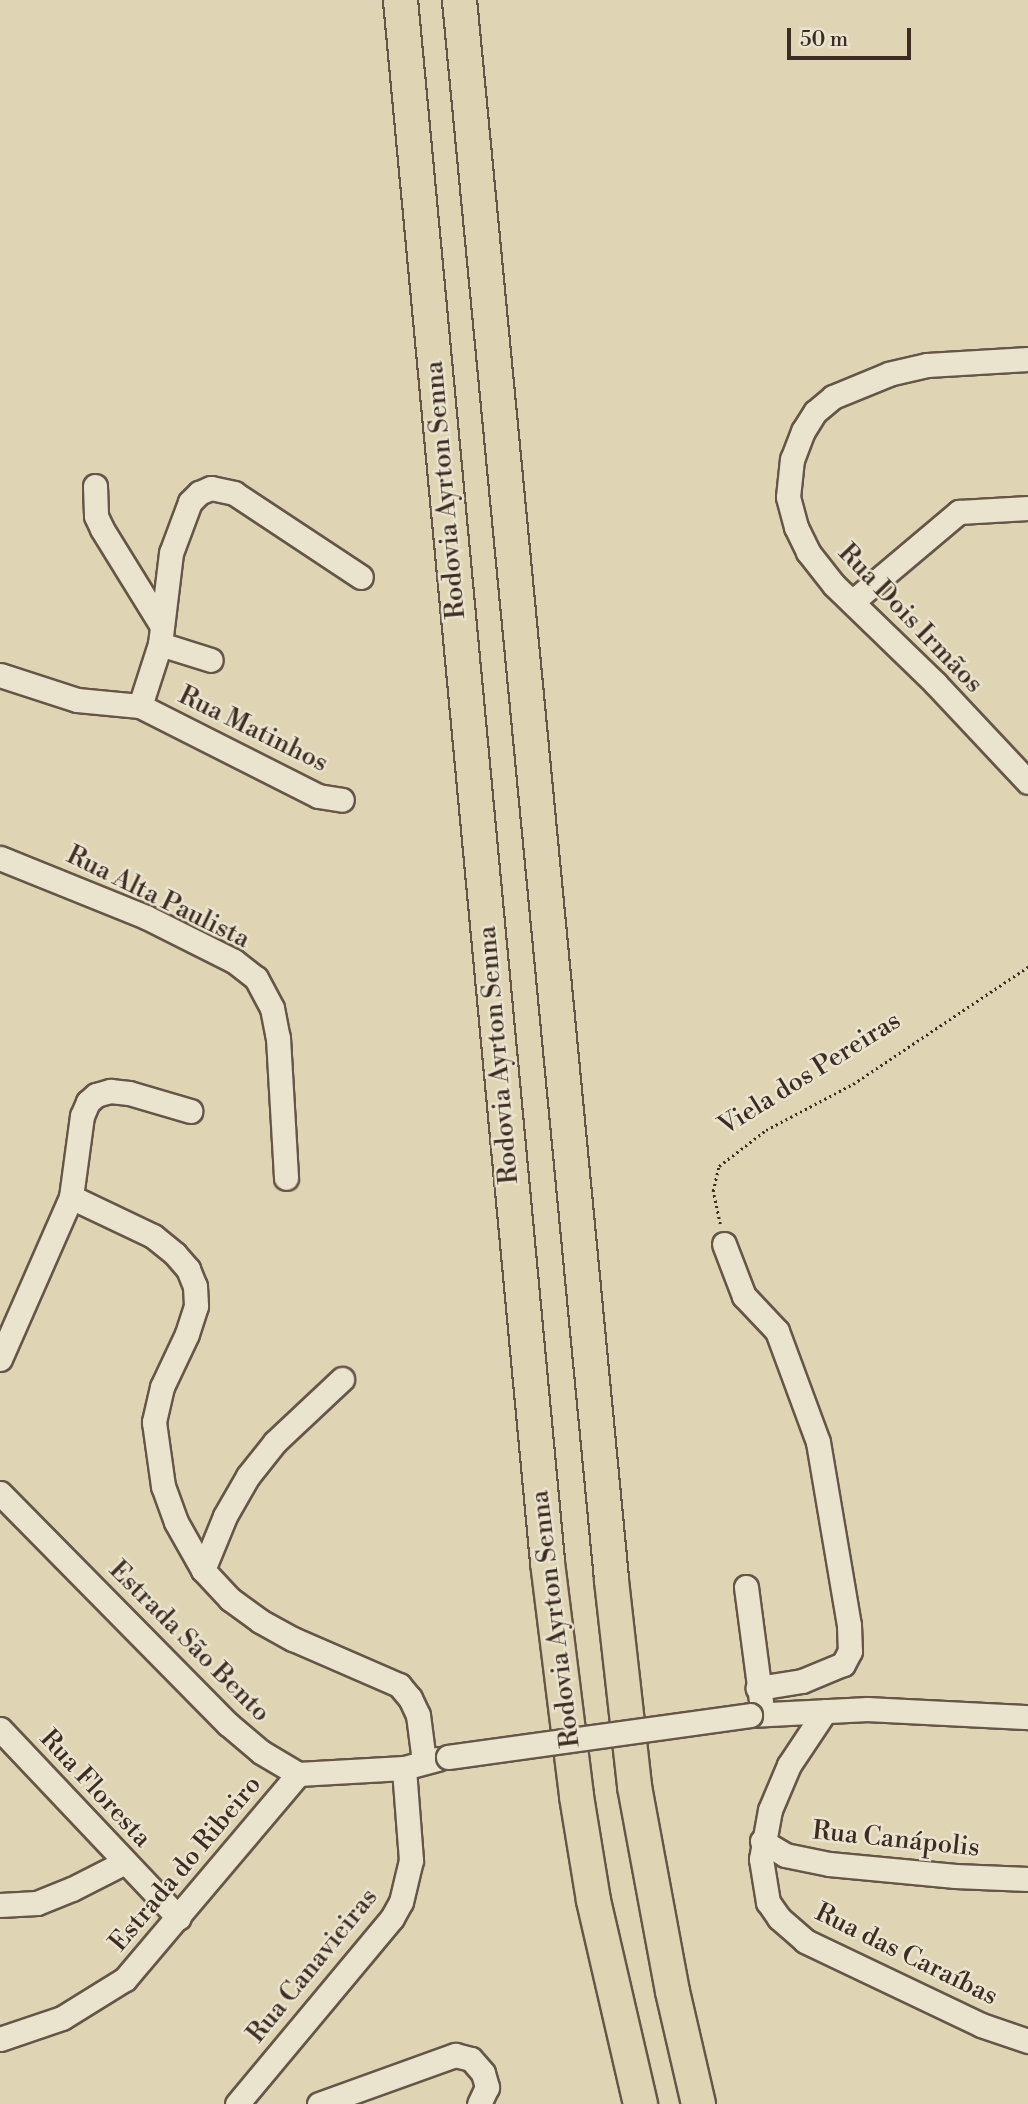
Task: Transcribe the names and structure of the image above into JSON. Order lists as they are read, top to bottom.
{
  "streets": {
    "highway": ["Rodovia Ayrton Senna"],
    "street": [
      "Rua Dois Irmãos",
      "Rua Matinhos",
      "Rua Alta Paulista",
      "Estrada São Bento",
      "Rua Floresta",
      "Rua Canápolis",
      "Estrada do Ribeiro",
      "Rua das Caraíbas",
      "Rua Canavieiras"
    ],
    "path": ["Viela dos Pereiras"]
  },
  "crossings": [
    ["Estrada São Bento", "Estrada do Ribeiro"],
    ["Rua Floresta", "Estrada do Ribeiro"],
    ["Rua Canápolis", "Rua das Caraíbas"]
  ],
  "scale_bar": "50 m"
}
